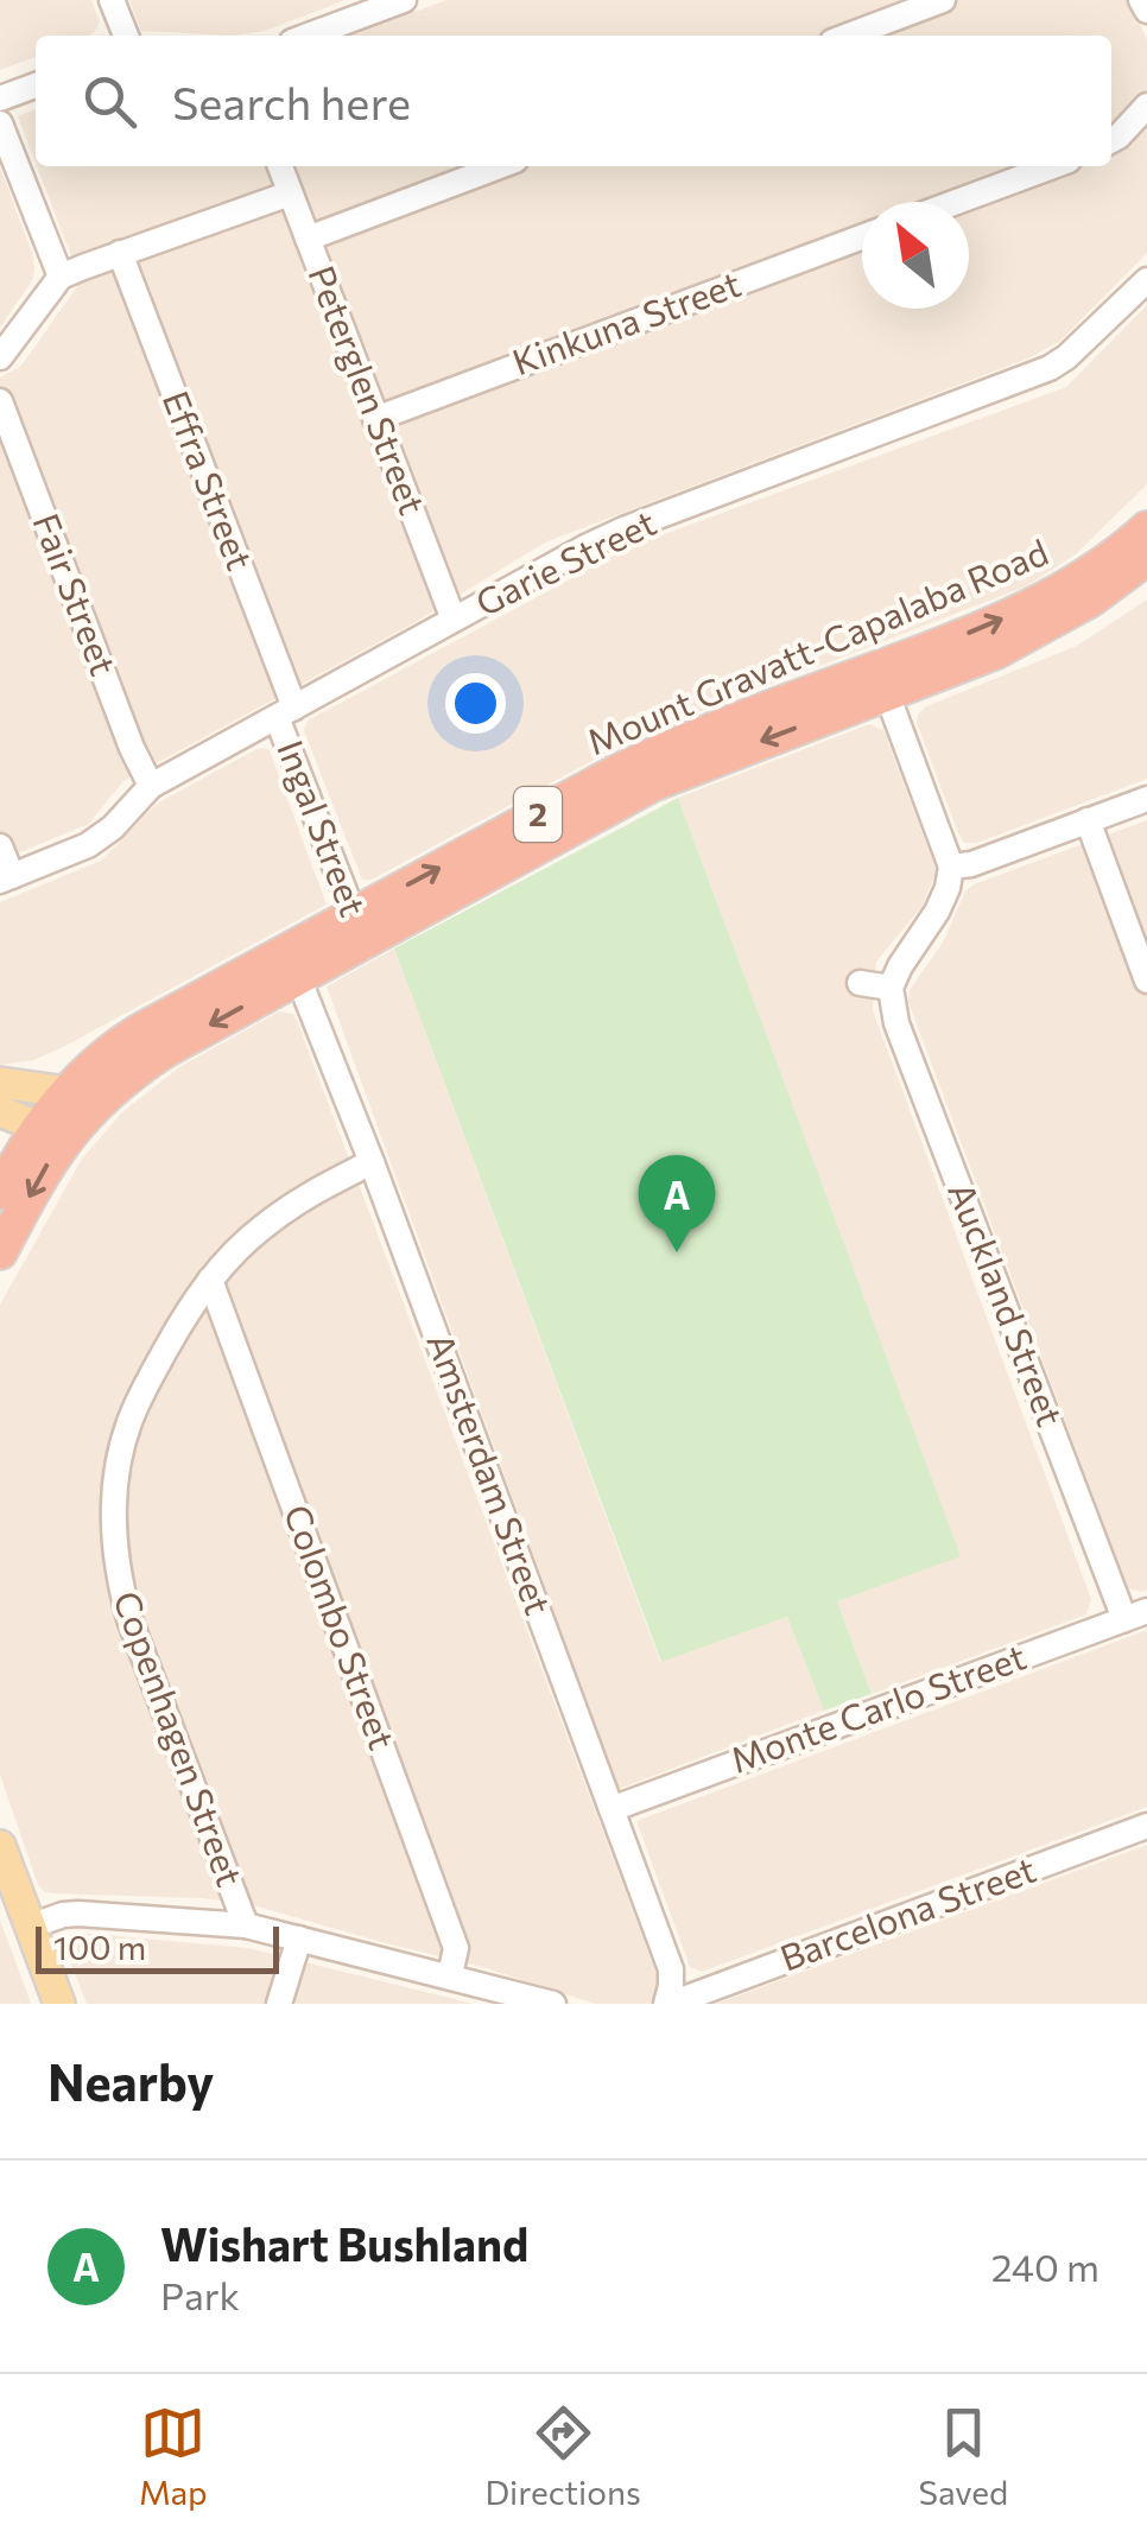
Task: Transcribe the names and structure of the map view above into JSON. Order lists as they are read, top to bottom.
{
  "streets": {
    "highway": ["Mount Gravatt-Capalaba Road", "2"],
    "street": [
      "Kinkuna Street",
      "Peterglen Street",
      "Effra Street",
      "Garie Street",
      "Fair Street",
      "Ingal Street",
      "Auckland Street",
      "Amsterdam Street",
      "Colombo Street",
      "Monte Carlo Street",
      "Copenhagen Street",
      "Barcelona Street"
    ]
  },
  "crossings": [
    ["Kinkuna Street", "Peterglen Street"],
    ["Peterglen Street", "Garie Street"],
    ["Effra Street", "Garie Street"],
    ["Effra Street", "Ingal Street"],
    ["Garie Street", "Fair Street"],
    ["Garie Street", "Ingal Street"],
    ["Mount Gravatt-Capalaba Road", "Ingal Street"],
    ["Mount Gravatt-Capalaba Road", "Amsterdam Street"],
    ["Auckland Street", "Monte Carlo Street"],
    ["Amsterdam Street", "Monte Carlo Street"],
    ["Amsterdam Street", "Copenhagen Street"],
    ["Amsterdam Street", "Barcelona Street"],
    ["Colombo Street", "Copenhagen Street"]
  ],
  "scale_bar": "100 m",
  "north": "top left",
  "page": {
    "search": "Search here",
    "pins": "A",
    "scale": "100 m",
    "heading": "Nearby",
    "list": [
      {
        "mark": "A",
        "name": "Wishart Bushland",
        "note": "Park",
        "value": "240 m"
      }
    ],
    "nav": ["Map", "Directions", "Saved"]
  }
}
